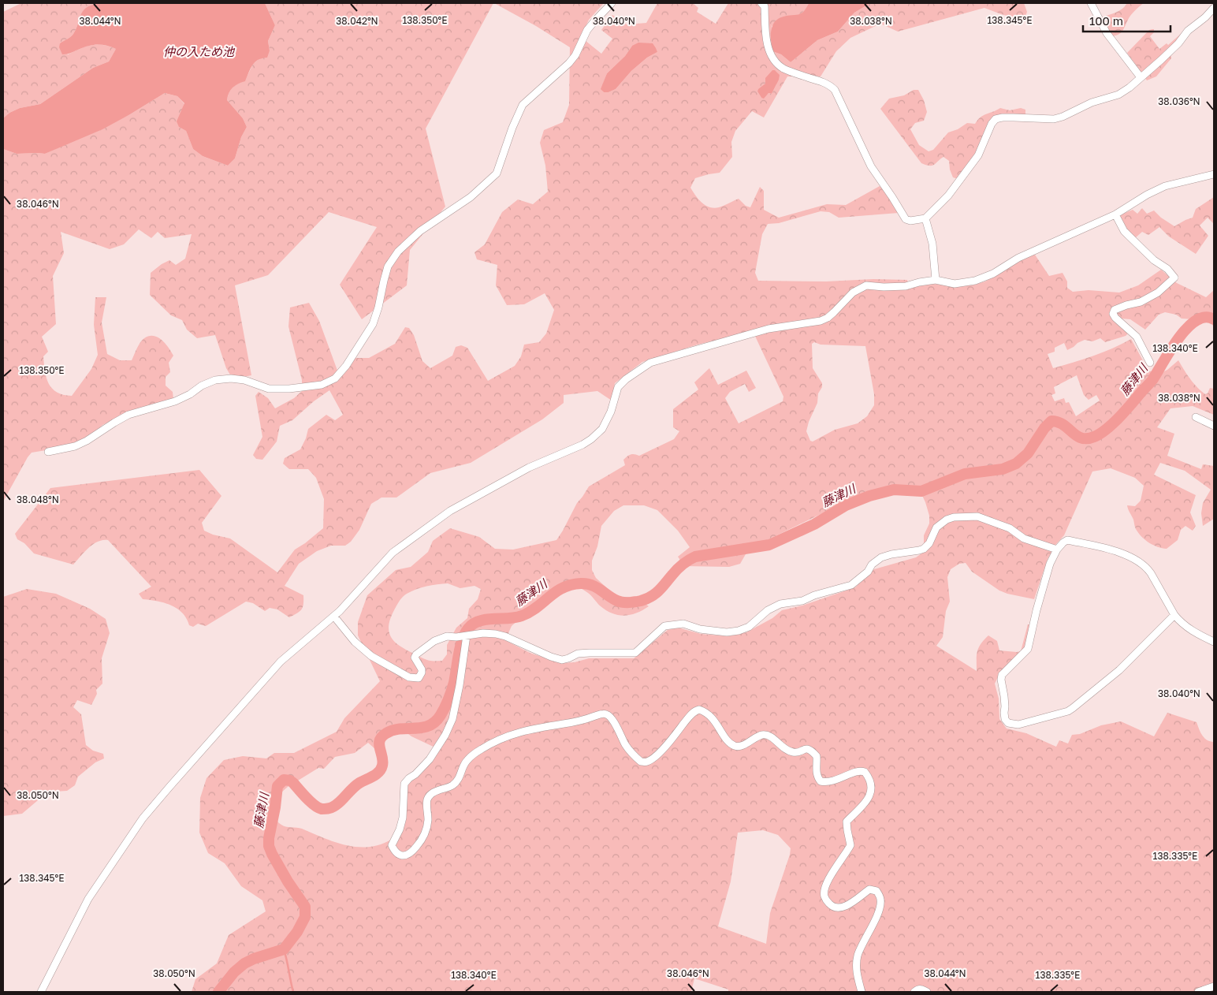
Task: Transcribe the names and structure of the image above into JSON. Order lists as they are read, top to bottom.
{
  "water": ["仲の入ため池", "藤津川"],
  "scale_bar": "100 m",
  "coordinates": [
    "138.350°E",
    "138.345°E",
    "38.044°N",
    "38.042°N",
    "38.040°N",
    "38.038°N",
    "38.036°N",
    "38.046°N",
    "138.340°E",
    "38.048°N",
    "38.050°N",
    "138.335°E"
  ]
}
